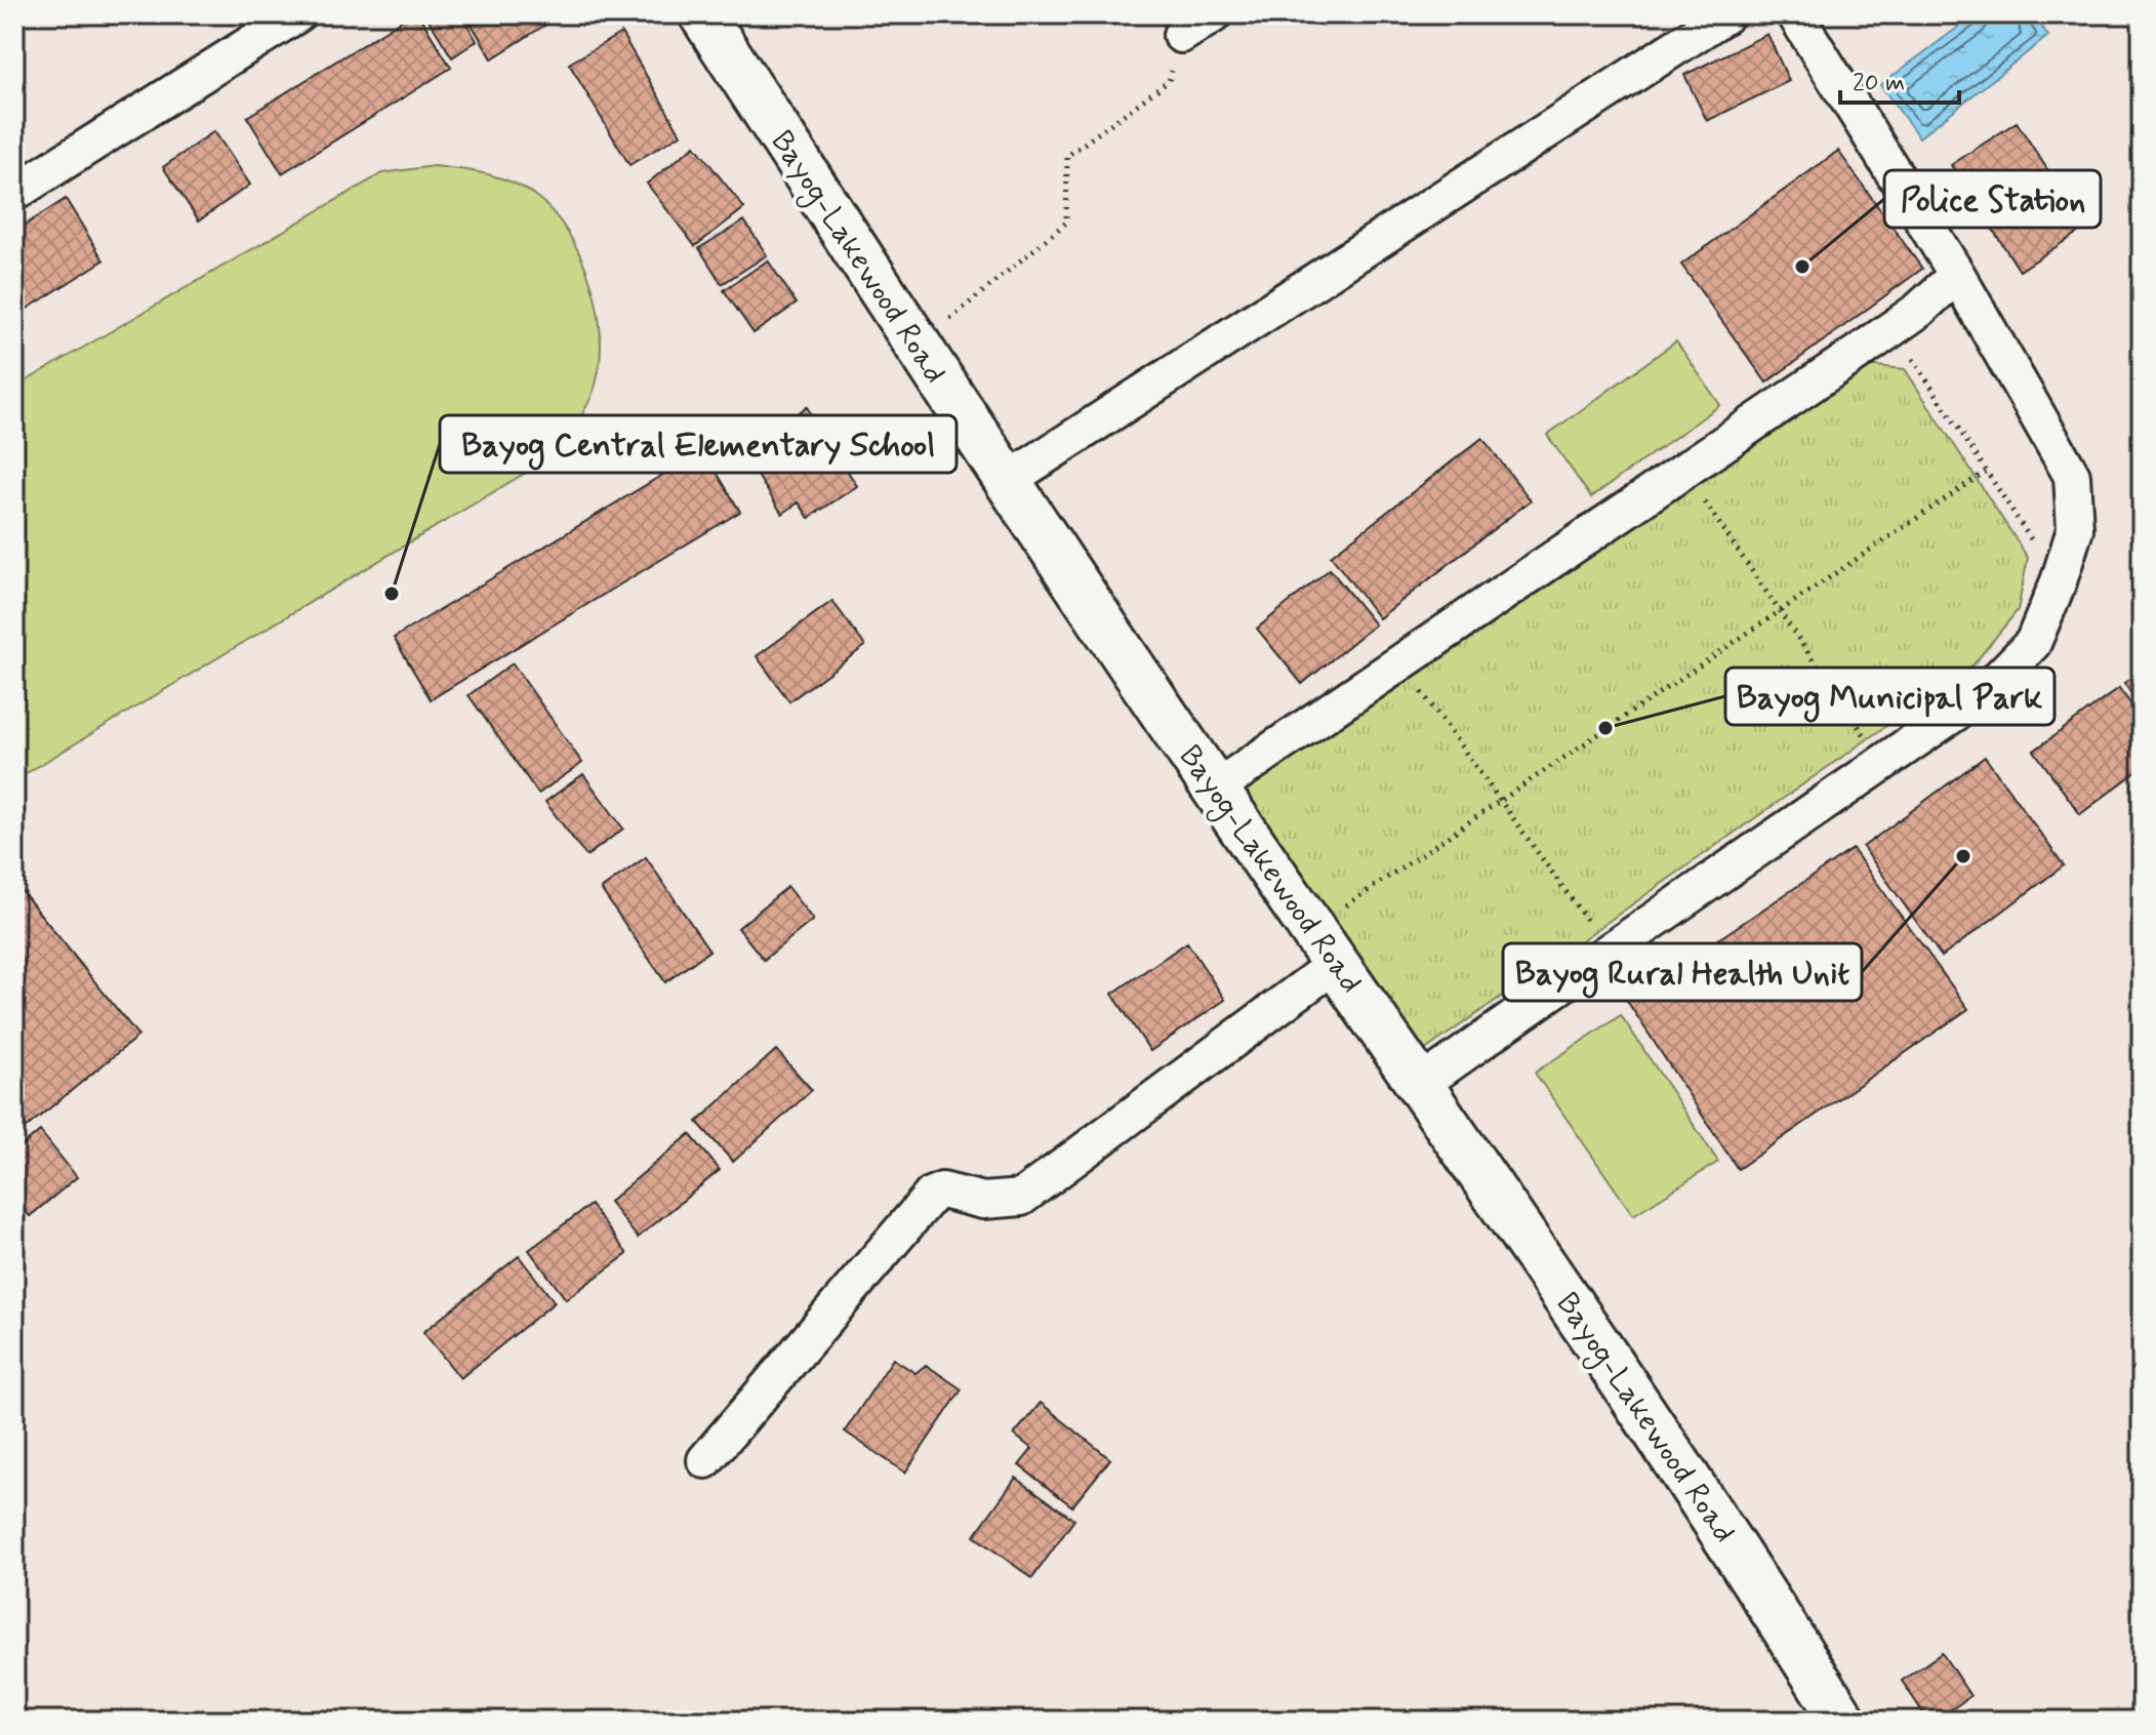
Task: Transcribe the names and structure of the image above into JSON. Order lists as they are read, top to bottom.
{
  "streets": {
    "main road": ["Bayog-Lakewood Road"]
  },
  "places": [
    "Police Station",
    "Bayog Central Elementary School",
    "Bayog Municipal Park",
    "Bayog Rural Health Unit"
  ],
  "scale_bar": "20 m"
}
